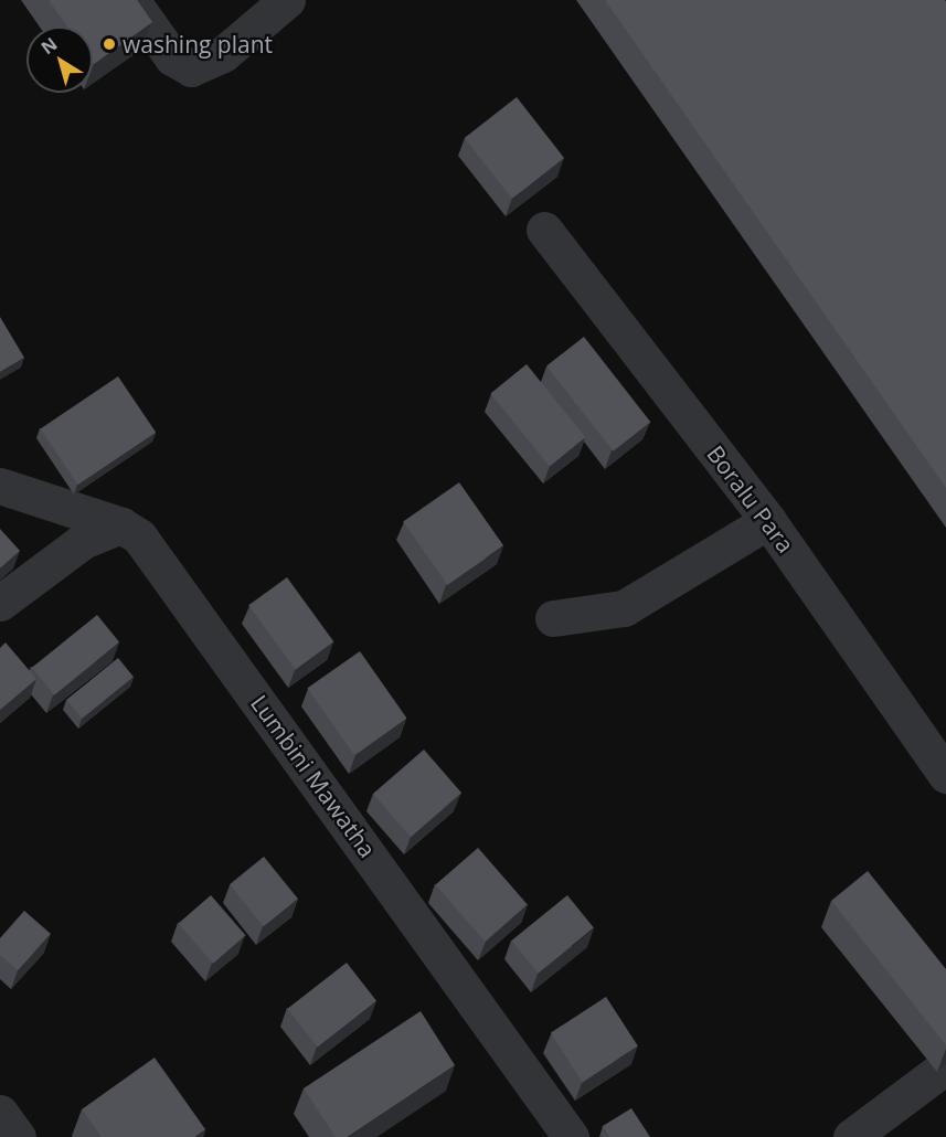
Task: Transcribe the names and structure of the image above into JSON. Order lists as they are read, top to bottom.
{
  "streets": {
    "street": ["Boralu Para", "Lumbini Mawatha"]
  },
  "places": ["washing plant"],
  "north": "top left"
}
